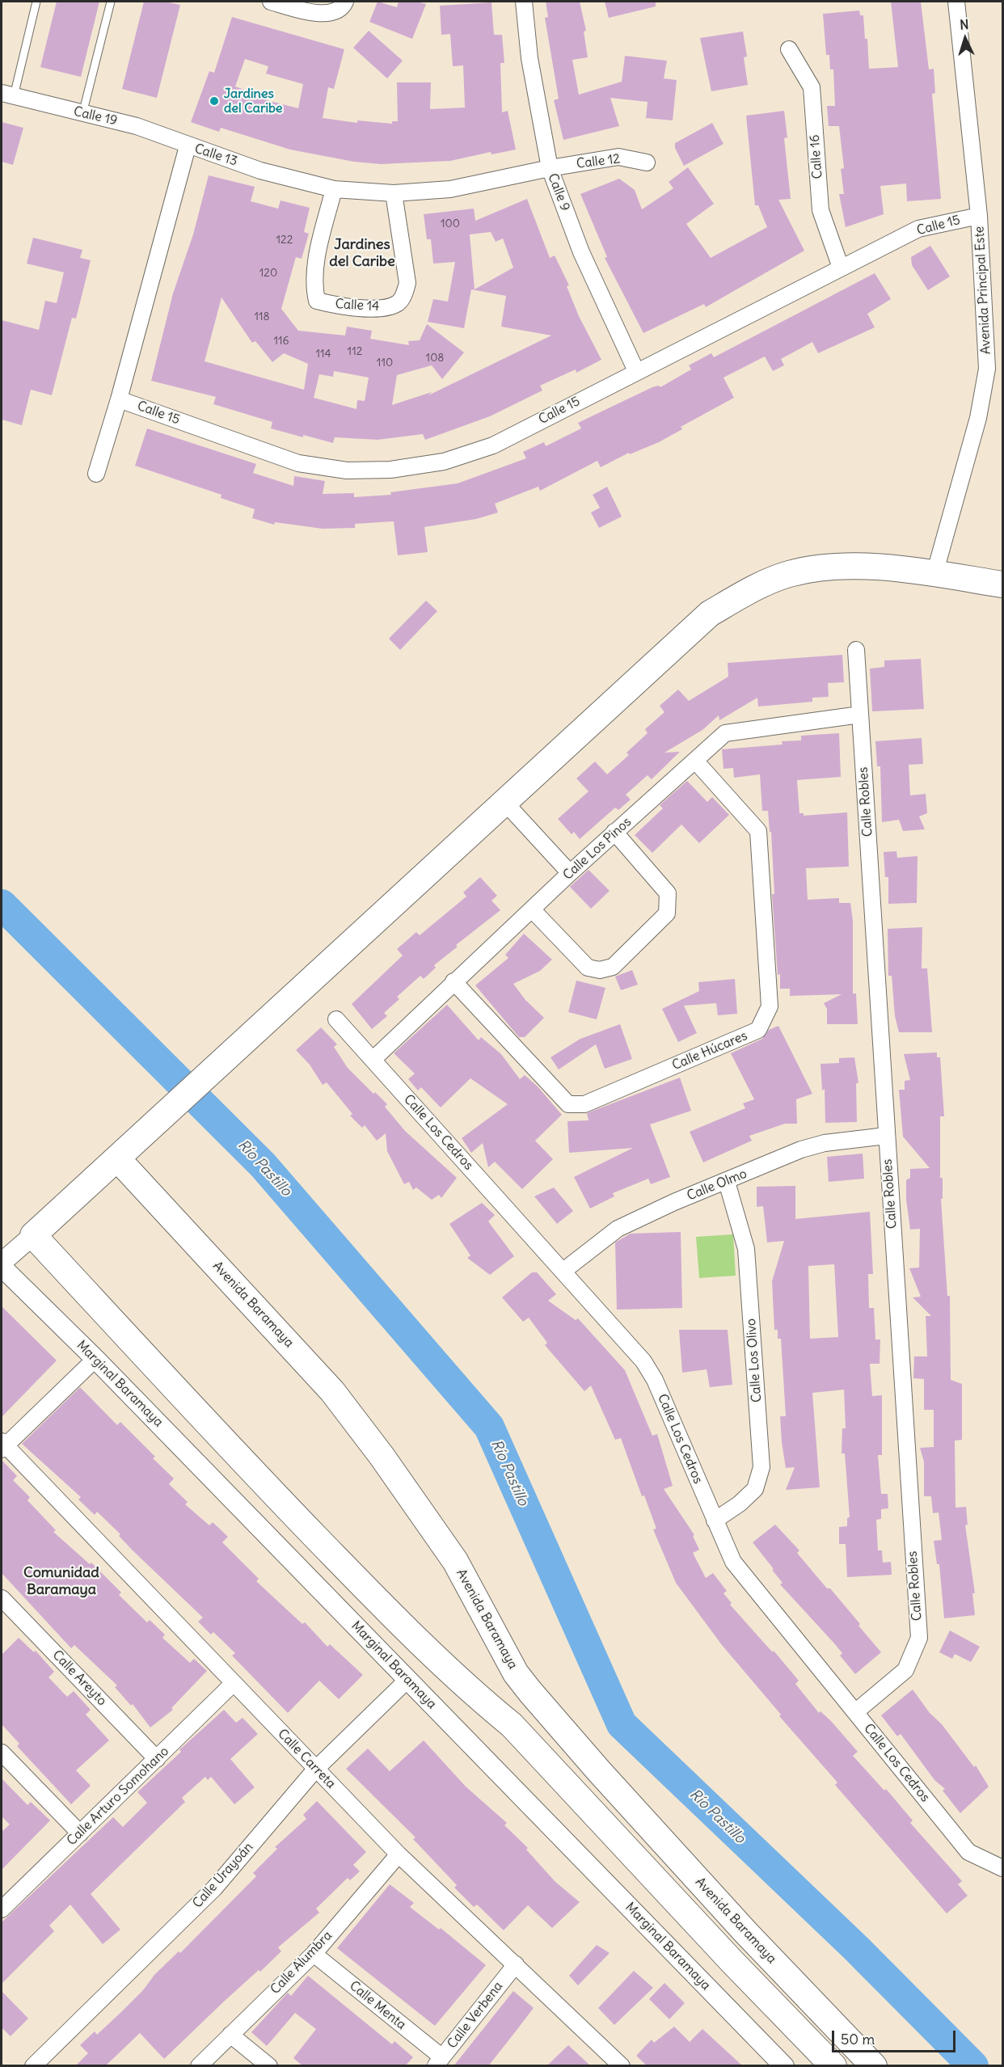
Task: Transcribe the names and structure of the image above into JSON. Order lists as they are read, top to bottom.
{
  "streets": {
    "highway": ["Avenida Baramaya"],
    "street": [
      "Calle 19",
      "Calle 13",
      "Calle 16",
      "Calle 12",
      "Calle 9",
      "Calle 15",
      "Avenida Principal Este",
      "Calle 14",
      "Calle Robles",
      "Calle Los Pinos",
      "Calle Húcares",
      "Calle Los Cedros",
      "Calle Olmo",
      "Calle Los Olivo",
      "Marginal Baramaya",
      "Calle Areyto",
      "Calle Carreta",
      "Calle Arturo Somohano",
      "Calle Urayoán",
      "Calle Alumbra",
      "Calle Menta",
      "Calle Verbena"
    ]
  },
  "crossings": [
    ["Calle 19", "Calle 13"],
    ["Calle 13", "Calle 12"],
    ["Calle 13", "Calle 9"],
    ["Calle 13", "Calle 15"],
    ["Calle 13", "Calle 14"],
    ["Calle 16", "Calle 15"],
    ["Calle 12", "Calle 9"],
    ["Calle 9", "Calle 15"],
    ["Calle 15", "Avenida Principal Este"],
    ["Calle Robles", "Calle Los Pinos"],
    ["Calle Robles", "Calle Los Cedros"],
    ["Calle Robles", "Calle Olmo"],
    ["Calle Los Pinos", "Calle Húcares"],
    ["Calle Los Pinos", "Calle Los Cedros"],
    ["Calle Los Cedros", "Calle Olmo"],
    ["Calle Los Cedros", "Calle Los Olivo"],
    ["Calle Olmo", "Calle Los Olivo"],
    ["Marginal Baramaya", "Calle Urayoán"],
    ["Calle Areyto", "Calle Arturo Somohano"],
    ["Calle Carreta", "Calle Arturo Somohano"],
    ["Calle Carreta", "Calle Urayoán"],
    ["Calle Carreta", "Calle Alumbra"],
    ["Calle Carreta", "Calle Verbena"],
    ["Calle Alumbra", "Calle Menta"],
    ["Calle Menta", "Calle Verbena"]
  ],
  "districts": ["Jardines del Caribe", "Comunidad Baramaya"],
  "water": ["Río Pastillo"],
  "places": ["Jardines del Caribe"],
  "house_numbers": [
    "100",
    "122",
    "120",
    "118",
    "116",
    "112",
    "114",
    "108",
    "110"
  ],
  "scale_bar": "50 m",
  "north": "top"
}
